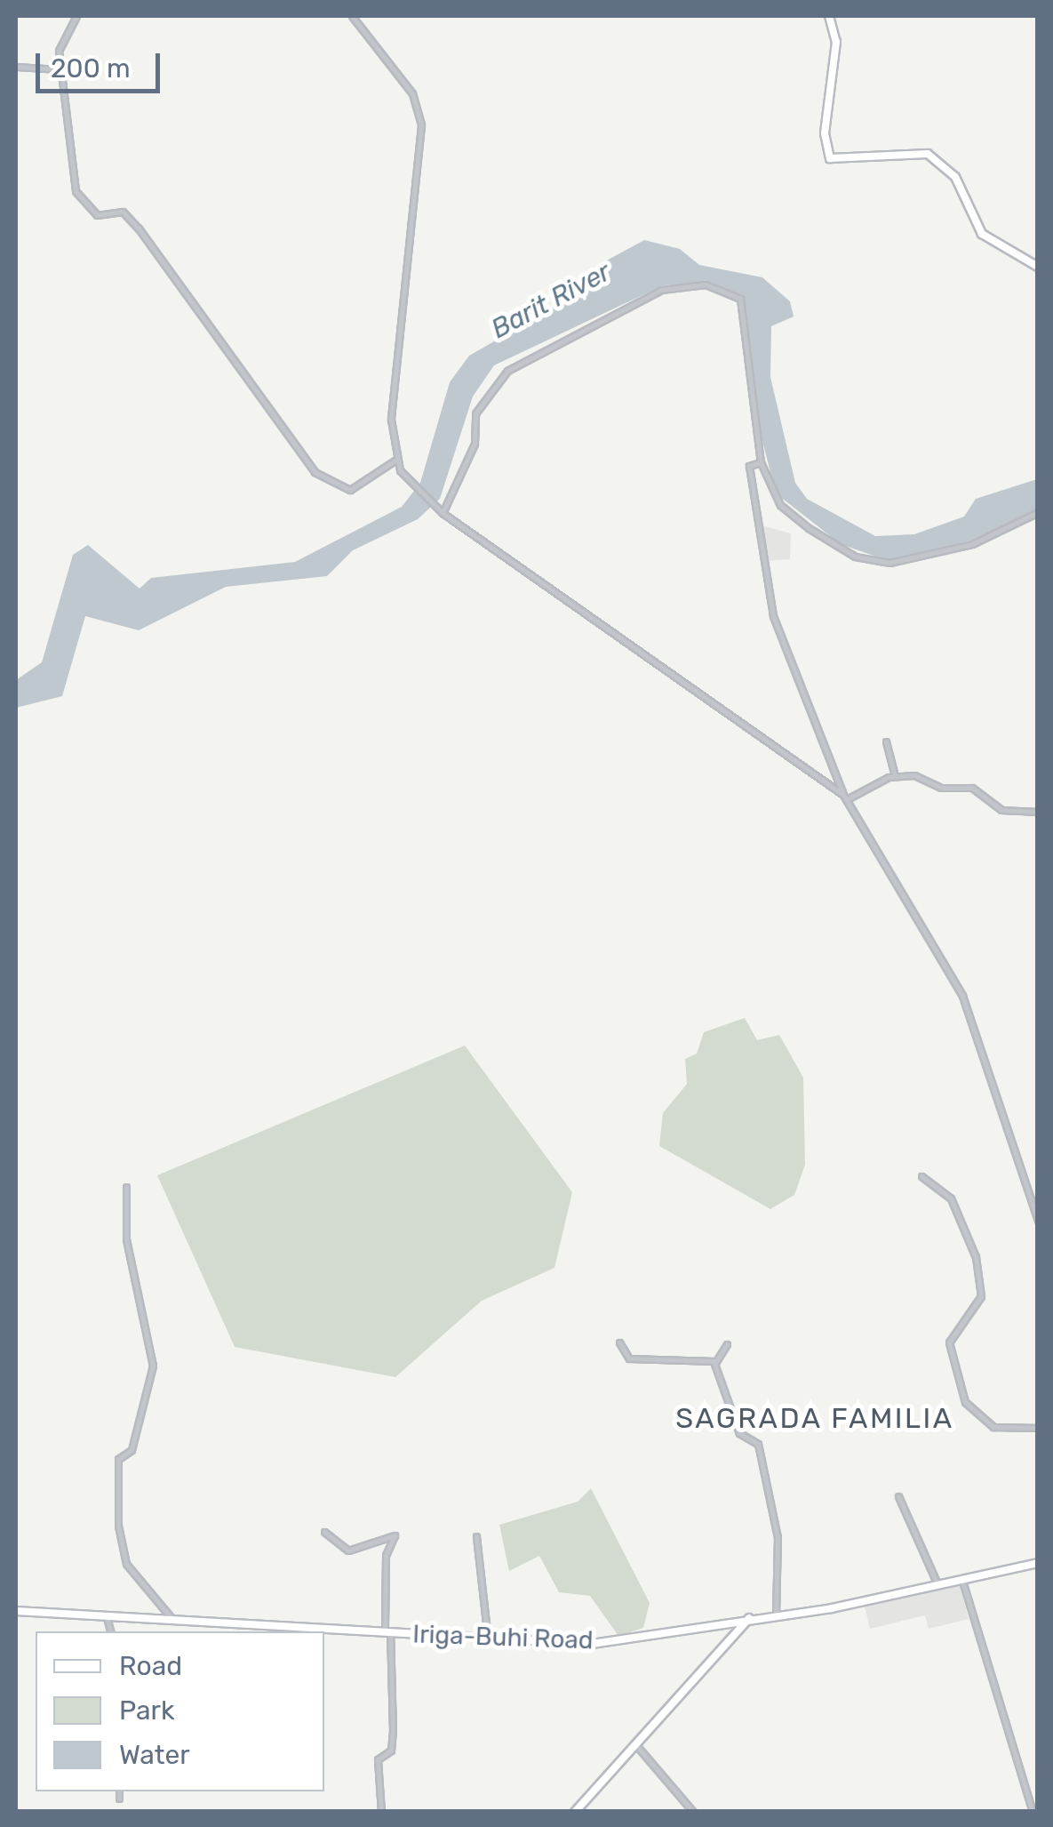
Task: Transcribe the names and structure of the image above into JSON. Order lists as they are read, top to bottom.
{
  "streets": {
    "main road": ["Iriga-Buhi Road"]
  },
  "districts": ["SAGRADA FAMILIA"],
  "water": ["Barit River"],
  "legend": ["Road", "Park", "Water"],
  "scale_bar": "200 m"
}
